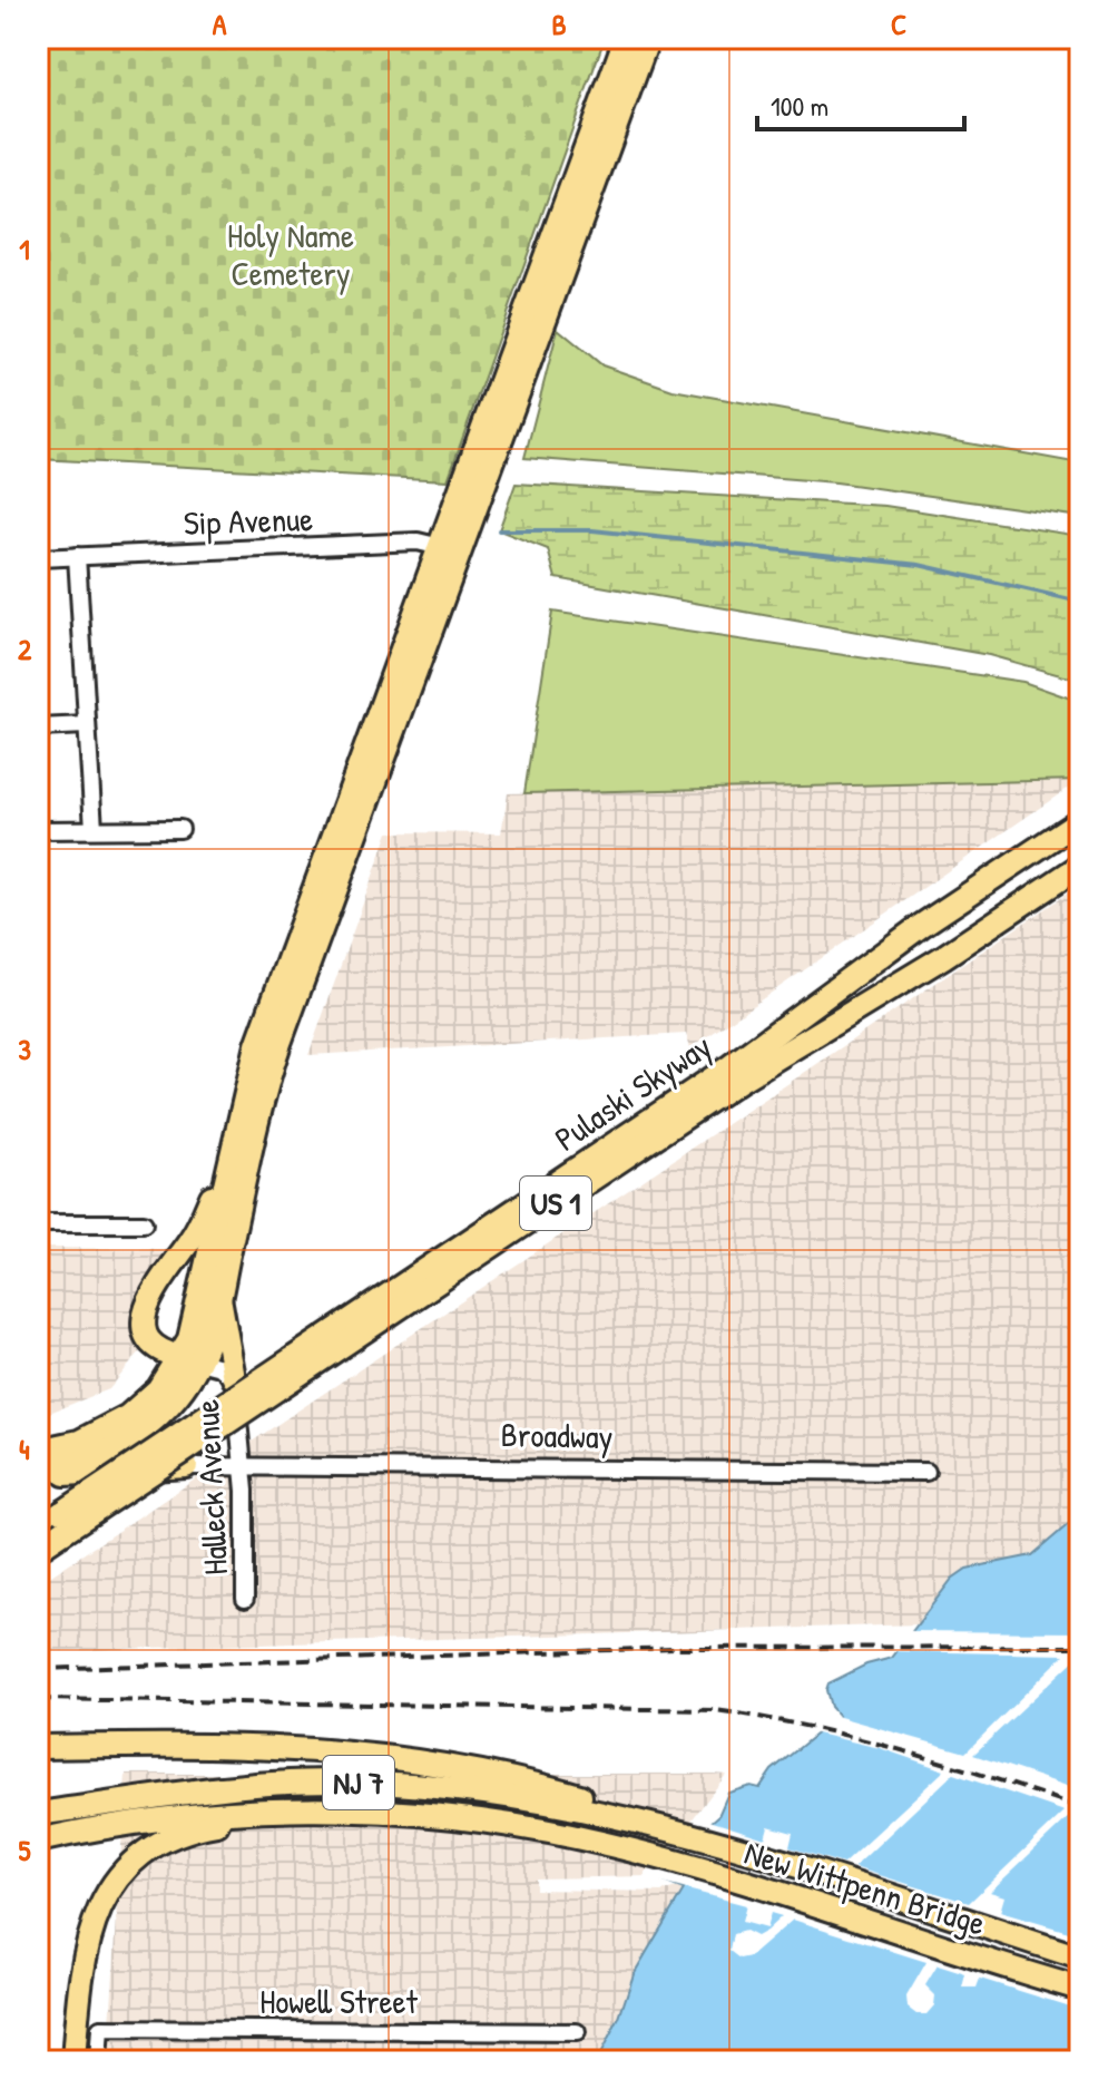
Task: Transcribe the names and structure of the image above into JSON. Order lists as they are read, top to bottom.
{
  "streets": {
    "highway": [
      "Pulaski Skyway",
      "US 1",
      "NJ 7",
      "New Wittpenn Bridge"
    ],
    "street": [
      "Sip Avenue",
      "Broadway",
      "Halleck Avenue",
      "Howell Street"
    ]
  },
  "crossings": [
    ["Broadway", "Halleck Avenue"],
    ["NJ 7", "New Wittpenn Bridge"]
  ],
  "parks": ["Holy Name Cemetery"],
  "scale_bar": "100 m",
  "grid": {
    "columns": ["A", "B", "C"],
    "rows": [
      "1",
      "2",
      "3",
      "4",
      "5"
    ]
  }
}
